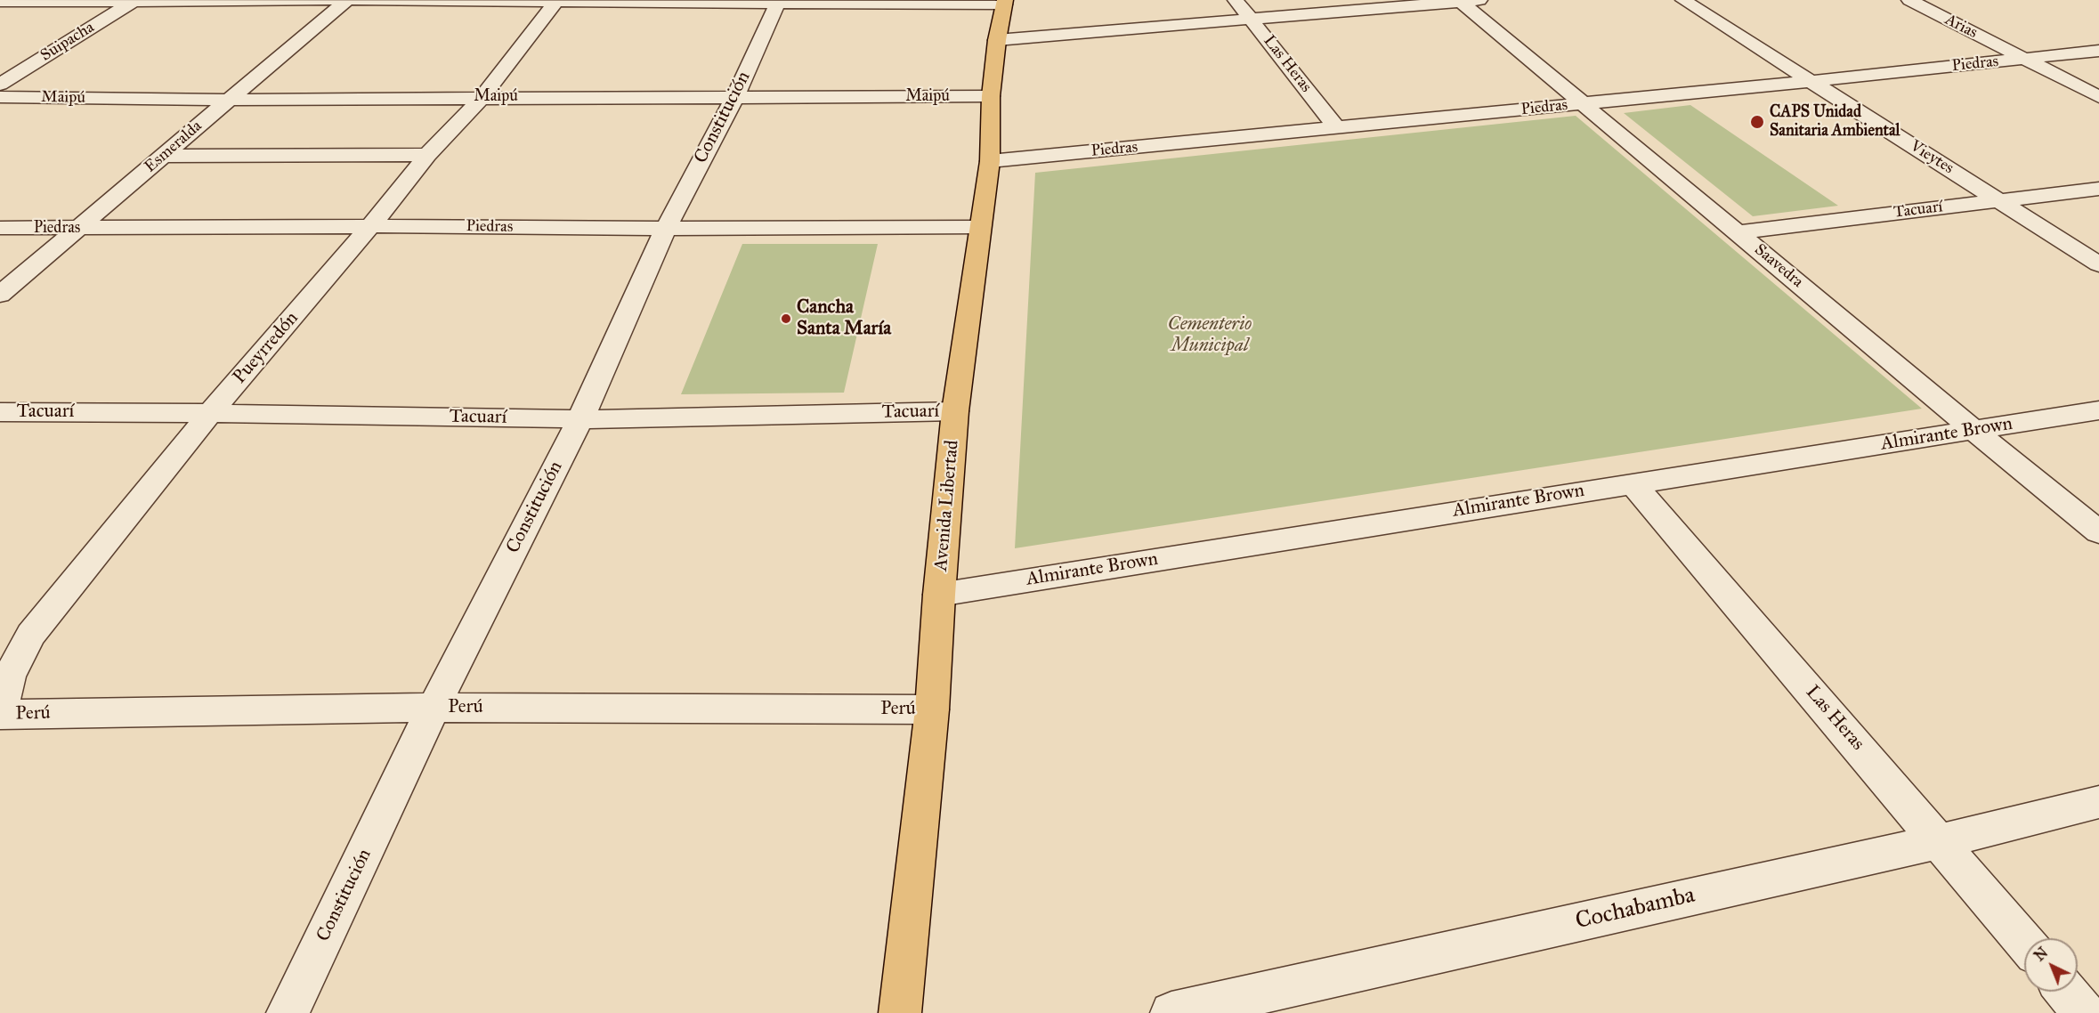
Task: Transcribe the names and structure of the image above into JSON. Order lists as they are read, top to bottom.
{
  "streets": {
    "main road": ["Avenida Libertad"],
    "street": [
      "Arias",
      "Suipacha",
      "Las Heras",
      "Piedras",
      "Maipú",
      "Constitución",
      "Esmeralda",
      "Vieytes",
      "Tacuarí",
      "Saavedra",
      "Pueyrredón",
      "Almirante Brown",
      "Perú",
      "Cochabamba"
    ]
  },
  "crossings": [
    ["Arias", "Piedras"],
    ["Las Heras", "Piedras"],
    ["Las Heras", "Almirante Brown"],
    ["Las Heras", "Cochabamba"],
    ["Piedras", "Constitución"],
    ["Piedras", "Esmeralda"],
    ["Piedras", "Vieytes"],
    ["Piedras", "Saavedra"],
    ["Piedras", "Pueyrredón"],
    ["Piedras", "Avenida Libertad"],
    ["Maipú", "Constitución"],
    ["Maipú", "Esmeralda"],
    ["Maipú", "Pueyrredón"],
    ["Maipú", "Avenida Libertad"],
    ["Constitución", "Tacuarí"],
    ["Constitución", "Perú"],
    ["Vieytes", "Tacuarí"],
    ["Tacuarí", "Saavedra"],
    ["Tacuarí", "Pueyrredón"],
    ["Tacuarí", "Avenida Libertad"],
    ["Saavedra", "Almirante Brown"],
    ["Pueyrredón", "Perú"],
    ["Almirante Brown", "Avenida Libertad"],
    ["Avenida Libertad", "Perú"]
  ],
  "parks": ["Cementerio Municipal"],
  "places": ["CAPS Unidad Sanitaria Ambiental", "Cancha Santa María"],
  "north": "top left"
}
